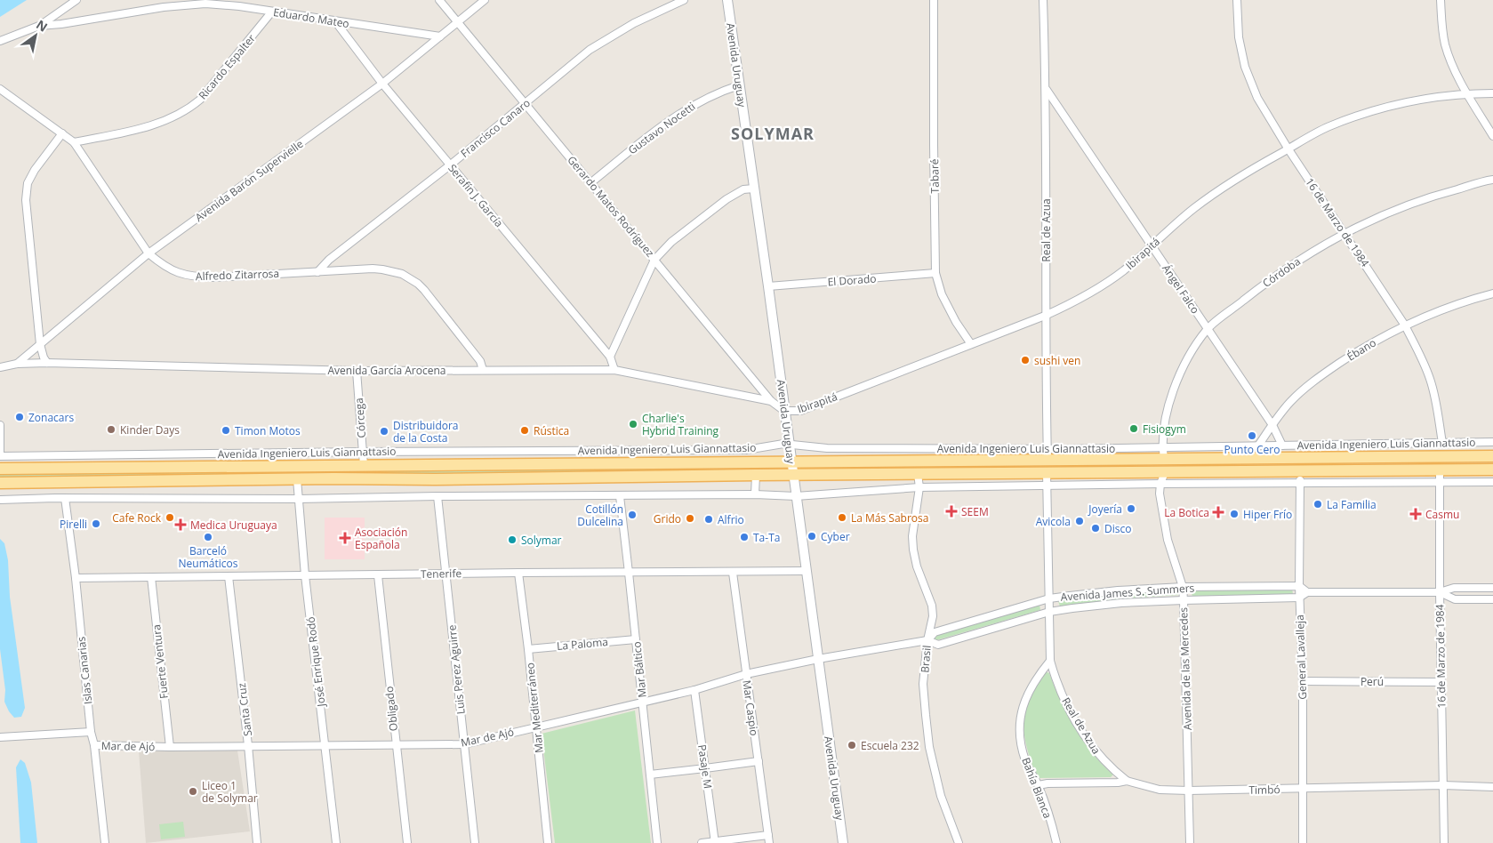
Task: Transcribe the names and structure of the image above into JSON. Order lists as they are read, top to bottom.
{
  "streets": {
    "main road": ["Avenida Ingeniero Luis Giannattasio"],
    "street": [
      "Eduardo Mateo",
      "Avenida Uruguay",
      "Ricardo Espalter",
      "Francisco Canaro",
      "Gustavo Nocetti",
      "Tabaré",
      "Avenida Barón Supervielle",
      "Serafín J. García",
      "Gerardo Matos Rodríguez",
      "16 de Marzo de 1984",
      "Real de Azua",
      "Ibirapitá",
      "Córdoba",
      "Alfredo Zitarrosa",
      "El Dorado",
      "Ángel Falco",
      "Ébano",
      "Avenida García Arocena",
      "Córcega",
      "Tenerife",
      "Avenida James S. Summers",
      "La Paloma",
      "General Lavalleja",
      "Brasil",
      "Fuerte Ventura",
      "José Enrique Rodó",
      "Avenida de las Mercedes",
      "Luis Perez Aguirre",
      "Mar Báltico",
      "Islas Canarias",
      "Perú",
      "Mar Mediterráneo",
      "Mar Caspio",
      "Obligado",
      "Santa Cruz",
      "Mar de Ajó",
      "Pasaje M",
      "Bahía Blanca",
      "Timbó"
    ]
  },
  "crossings": [
    ["Eduardo Mateo", "Ricardo Espalter"],
    ["Eduardo Mateo", "Avenida Barón Supervielle"],
    ["Eduardo Mateo", "Serafín J. García"],
    ["Avenida Uruguay", "Gustavo Nocetti"],
    ["Avenida Uruguay", "Gerardo Matos Rodríguez"],
    ["Avenida Uruguay", "Ibirapitá"],
    ["Avenida Uruguay", "El Dorado"],
    ["Avenida Uruguay", "Avenida Ingeniero Luis Giannattasio"],
    ["Avenida Uruguay", "Tenerife"],
    ["Avenida Uruguay", "Avenida James S. Summers"],
    ["Avenida Uruguay", "Mar de Ajó"],
    ["Ricardo Espalter", "Alfredo Zitarrosa"],
    ["Francisco Canaro", "Serafín J. García"],
    ["Francisco Canaro", "Gerardo Matos Rodríguez"],
    ["Francisco Canaro", "Alfredo Zitarrosa"],
    ["Gustavo Nocetti", "Gerardo Matos Rodríguez"],
    ["Tabaré", "Ibirapitá"],
    ["Tabaré", "El Dorado"],
    ["Avenida Barón Supervielle", "Serafín J. García"],
    ["Avenida Barón Supervielle", "Gerardo Matos Rodríguez"],
    ["Avenida Barón Supervielle", "Alfredo Zitarrosa"],
    ["Avenida Barón Supervielle", "Avenida García Arocena"],
    ["Serafín J. García", "Avenida García Arocena"],
    ["Gerardo Matos Rodríguez", "Ibirapitá"],
    ["Gerardo Matos Rodríguez", "Avenida García Arocena"],
    ["16 de Marzo de 1984", "Ibirapitá"],
    ["16 de Marzo de 1984", "Córdoba"],
    ["16 de Marzo de 1984", "Ébano"],
    ["16 de Marzo de 1984", "Avenida Ingeniero Luis Giannattasio"],
    ["16 de Marzo de 1984", "Perú"],
    ["16 de Marzo de 1984", "Timbó"],
    ["Real de Azua", "Ibirapitá"],
    ["Real de Azua", "Ángel Falco"],
    ["Real de Azua", "Avenida Ingeniero Luis Giannattasio"],
    ["Real de Azua", "Avenida James S. Summers"],
    ["Real de Azua", "Bahía Blanca"],
    ["Real de Azua", "Timbó"],
    ["Ibirapitá", "Ángel Falco"],
    ["Córdoba", "Ángel Falco"],
    ["Córdoba", "Avenida Ingeniero Luis Giannattasio"],
    ["Alfredo Zitarrosa", "Avenida García Arocena"],
    ["Ángel Falco", "Ébano"],
    ["Ángel Falco", "Avenida Ingeniero Luis Giannattasio"],
    ["Ébano", "Avenida Ingeniero Luis Giannattasio"],
    ["Avenida García Arocena", "Córcega"],
    ["Córcega", "Avenida Ingeniero Luis Giannattasio"],
    ["Tenerife", "Fuerte Ventura"],
    ["Tenerife", "José Enrique Rodó"],
    ["Tenerife", "Luis Perez Aguirre"],
    ["Tenerife", "Mar Báltico"],
    ["Tenerife", "Islas Canarias"],
    ["Tenerife", "Mar Mediterráneo"],
    ["Tenerife", "Mar Caspio"],
    ["Tenerife", "Obligado"],
    ["Tenerife", "Santa Cruz"],
    ["Avenida James S. Summers", "General Lavalleja"],
    ["Avenida James S. Summers", "Brasil"],
    ["Avenida James S. Summers", "Avenida de las Mercedes"],
    ["Avenida James S. Summers", "Mar de Ajó"],
    ["La Paloma", "Mar Báltico"],
    ["La Paloma", "Mar Mediterráneo"],
    ["General Lavalleja", "Perú"],
    ["General Lavalleja", "Timbó"],
    ["Fuerte Ventura", "Mar de Ajó"],
    ["José Enrique Rodó", "Mar de Ajó"],
    ["Avenida de las Mercedes", "Timbó"],
    ["Luis Perez Aguirre", "Mar de Ajó"],
    ["Mar Báltico", "Mar de Ajó"],
    ["Islas Canarias", "Mar de Ajó"],
    ["Mar Mediterráneo", "Mar de Ajó"],
    ["Mar Caspio", "Mar de Ajó"],
    ["Obligado", "Mar de Ajó"],
    ["Santa Cruz", "Mar de Ajó"],
    ["Mar de Ajó", "Pasaje M"],
    ["Bahía Blanca", "Timbó"]
  ],
  "districts": ["SOLYMAR"],
  "places": {
    "other": [
      "sushi ven",
      "Zonacars",
      "Charlie's Hybrid Training",
      "Fisiogym",
      "Kinder Days",
      "Timon Motos",
      "Rústica",
      "Distribuidora de la Costa",
      "Punto Cero",
      "La Familia",
      "Joyería",
      "Hiper Frío",
      "Cotillón Dulcelina",
      "Cafe Rock",
      "La Más Sabrosa",
      "Grido",
      "Alfrio",
      "Avicola",
      "Pirelli",
      "Disco",
      "Cyber",
      "Barceló Neumáticos",
      "Ta-Ta",
      "Solymar",
      "Escuela 232",
      "Liceo 1 de Solymar"
    ],
    "health": [
      "SEEM",
      "La Botica",
      "Casmu",
      "Medica Uruguaya",
      "Asociación Española"
    ]
  },
  "north": "top right"
}
